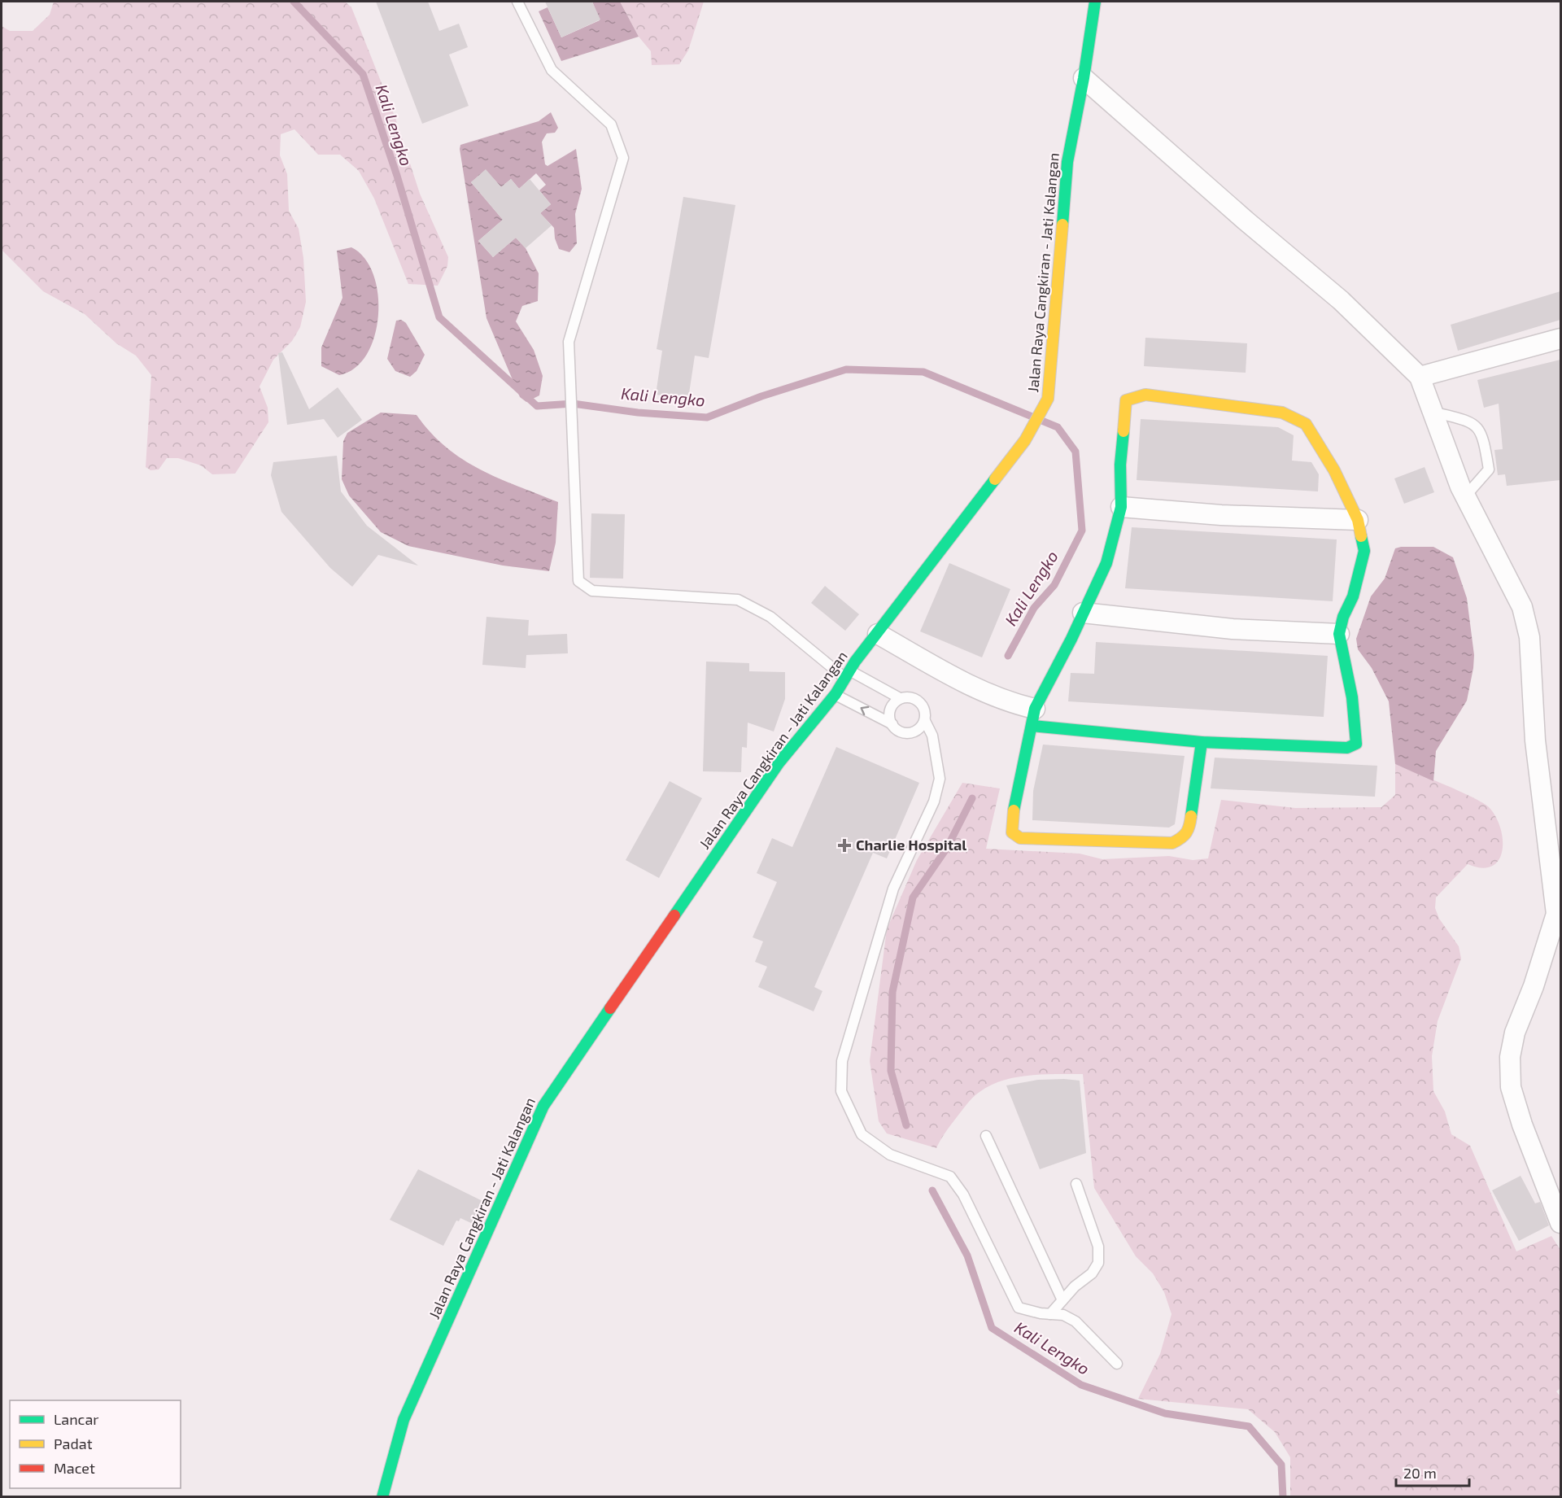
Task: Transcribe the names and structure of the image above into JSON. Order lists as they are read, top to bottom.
{
  "streets": {
    "street": ["Jalan Raya Cangkiran - Jati Kalangan"]
  },
  "water": ["Kali Lengko"],
  "places": {
    "health": ["Charlie Hospital"]
  },
  "legend": ["Lancar", "Padat", "Macet"],
  "scale_bar": "20 m"
}
